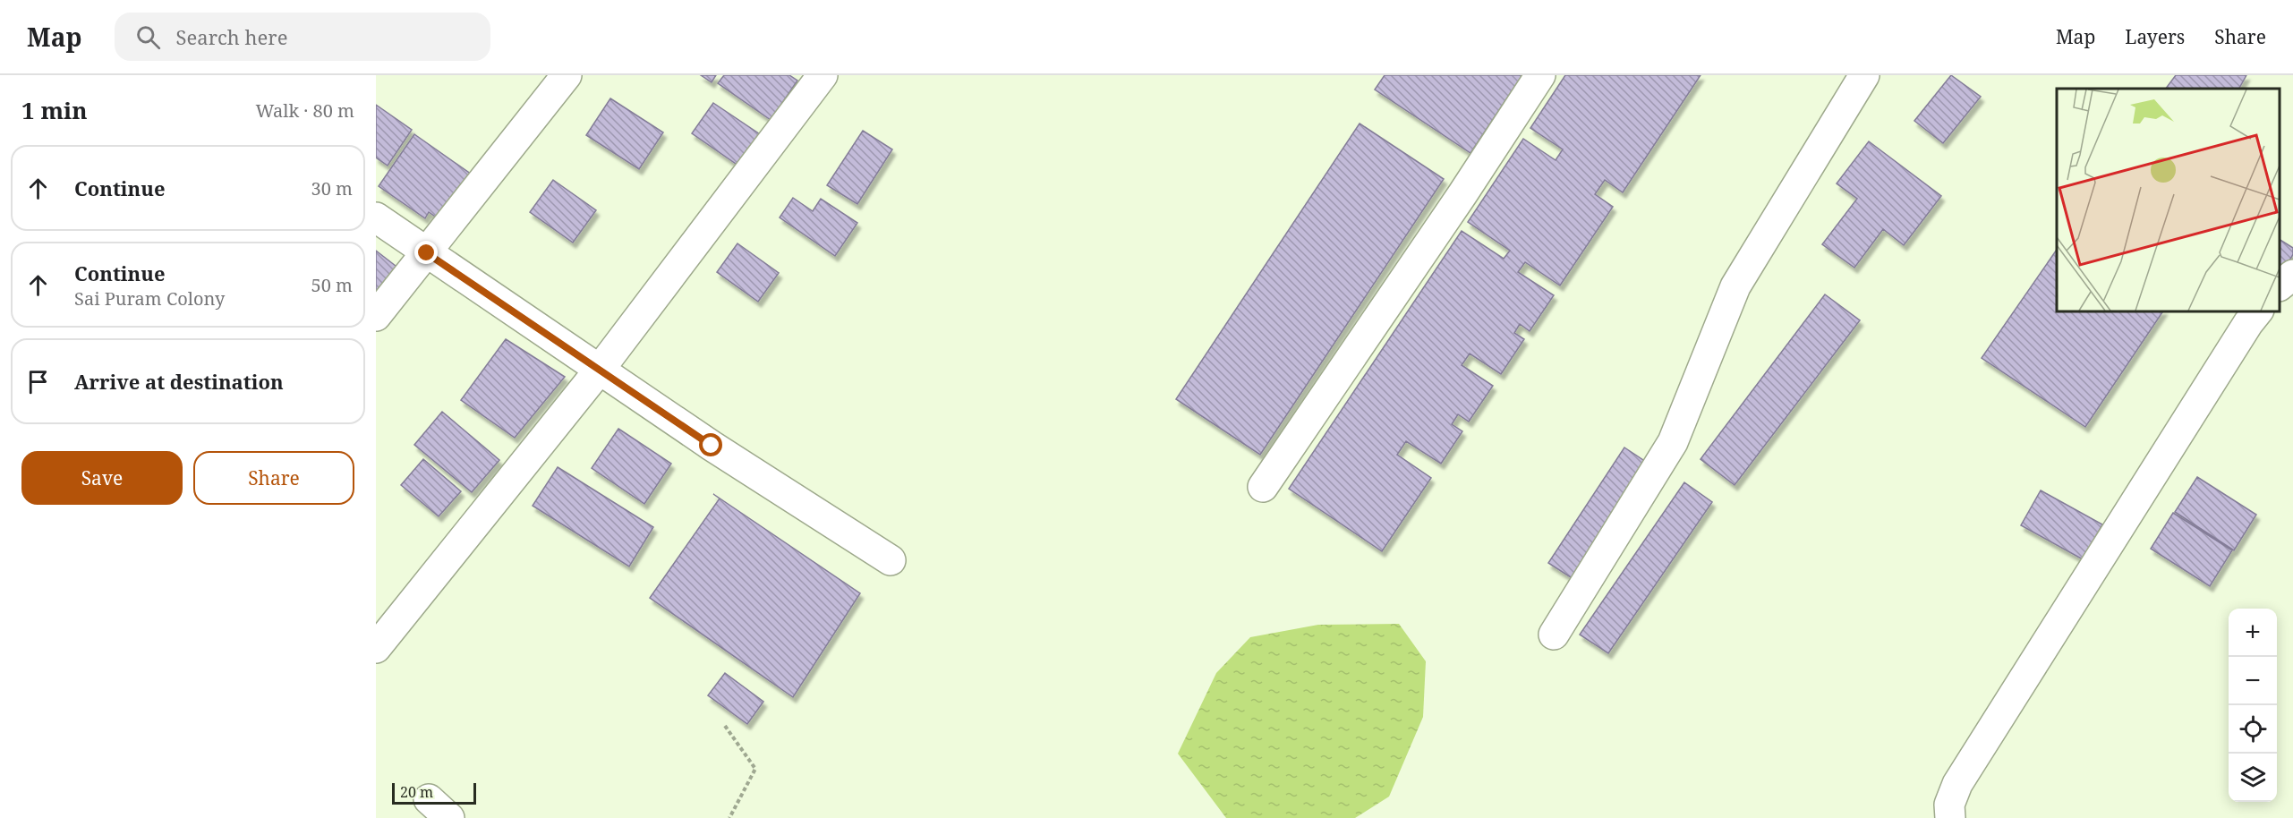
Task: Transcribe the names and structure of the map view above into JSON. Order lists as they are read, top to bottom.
{
  "scale_bar": "20 m",
  "page": {
    "header": "Map",
    "search": "Search here",
    "nav": ["Map", "Layers", "Share"],
    "heading": ["1 min", "Walk · 80 m"],
    "list": [
      ["Continue", "30 m"],
      ["Continue", "Sai Puram Colony", "50 m"],
      "Arrive at destination"
    ],
    "buttons": ["Save", "Share"],
    "map_buttons": ["+", "−"],
    "scale": "20 m"
  }
}
